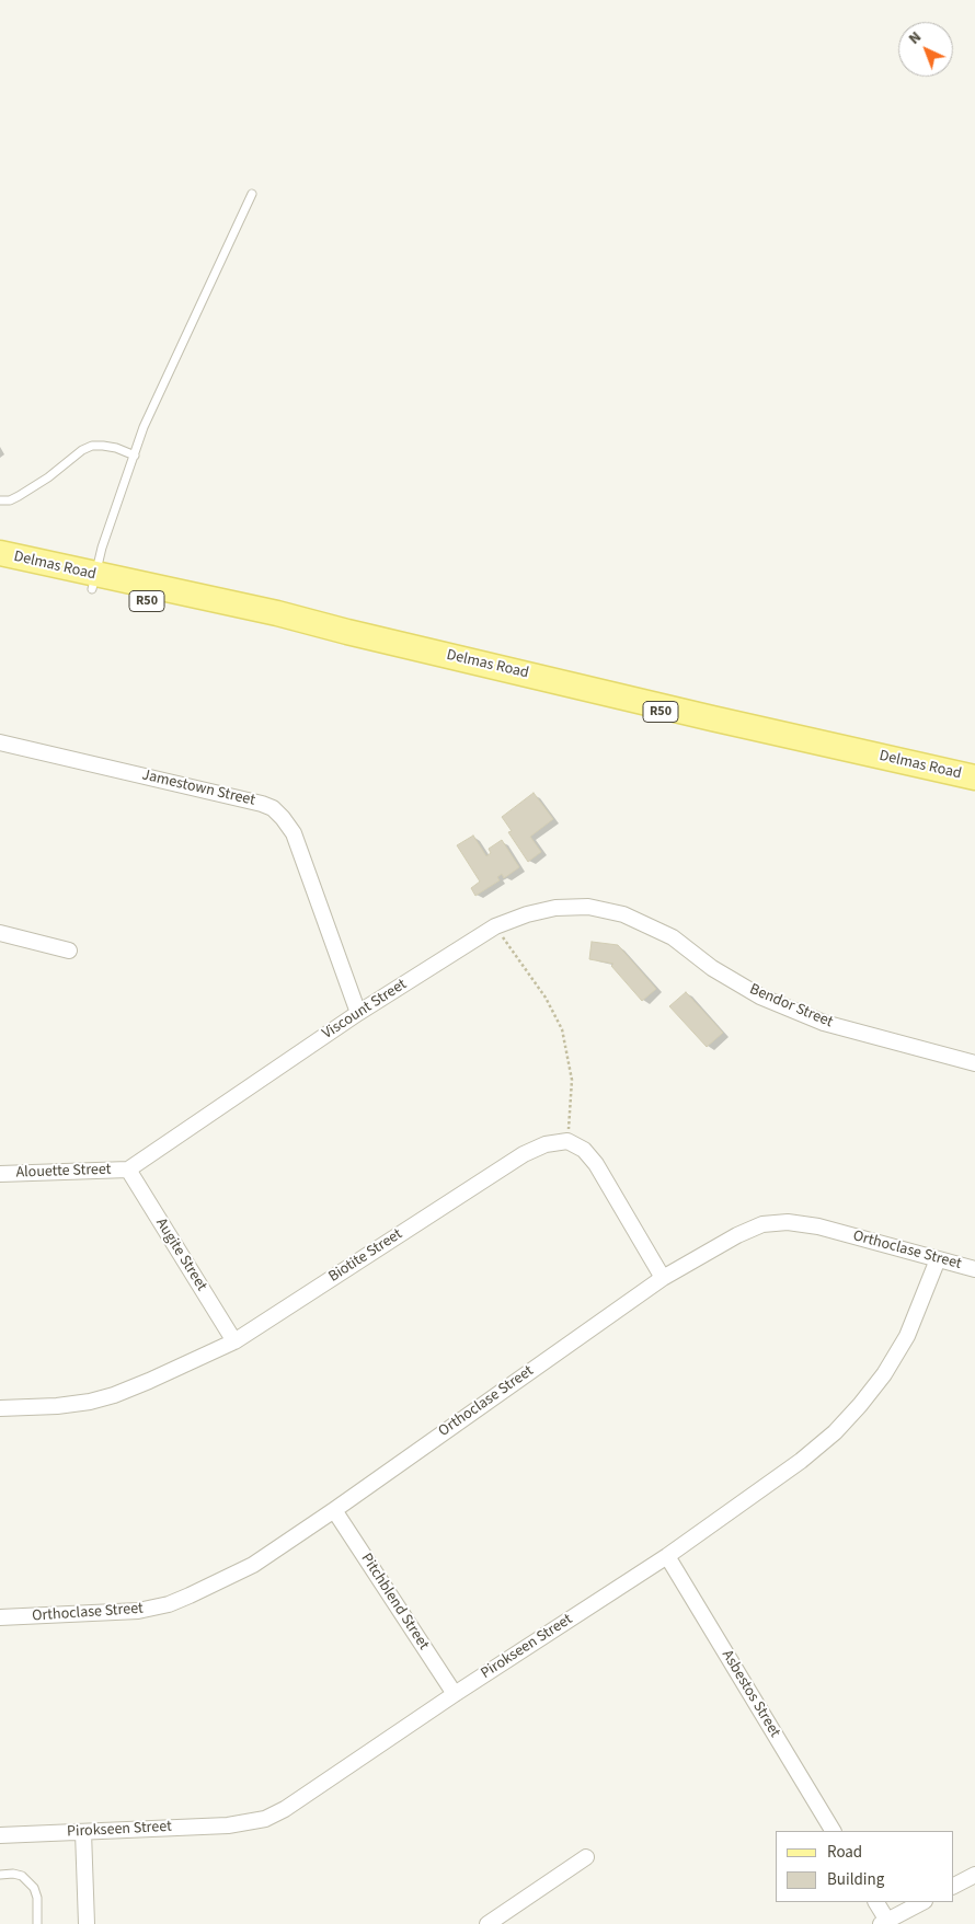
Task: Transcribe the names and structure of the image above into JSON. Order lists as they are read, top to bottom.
{
  "streets": {
    "main road": ["Delmas Road", "R50"],
    "street": [
      "Jamestown Street",
      "Bendor Street",
      "Viscount Street",
      "Alouette Street",
      "Orthoclase Street",
      "Augite Street",
      "Biotite Street",
      "Pitchblend Street",
      "Pirokseen Street",
      "Asbestos Street"
    ]
  },
  "crossings": [
    ["Jamestown Street", "Viscount Street"],
    ["Bendor Street", "Viscount Street"],
    ["Viscount Street", "Alouette Street"],
    ["Viscount Street", "Augite Street"],
    ["Alouette Street", "Augite Street"],
    ["Orthoclase Street", "Pitchblend Street"],
    ["Orthoclase Street", "Pirokseen Street"],
    ["Augite Street", "Biotite Street"],
    ["Pitchblend Street", "Pirokseen Street"],
    ["Pirokseen Street", "Asbestos Street"]
  ],
  "legend": ["Road", "Building"],
  "north": "top left"
}
